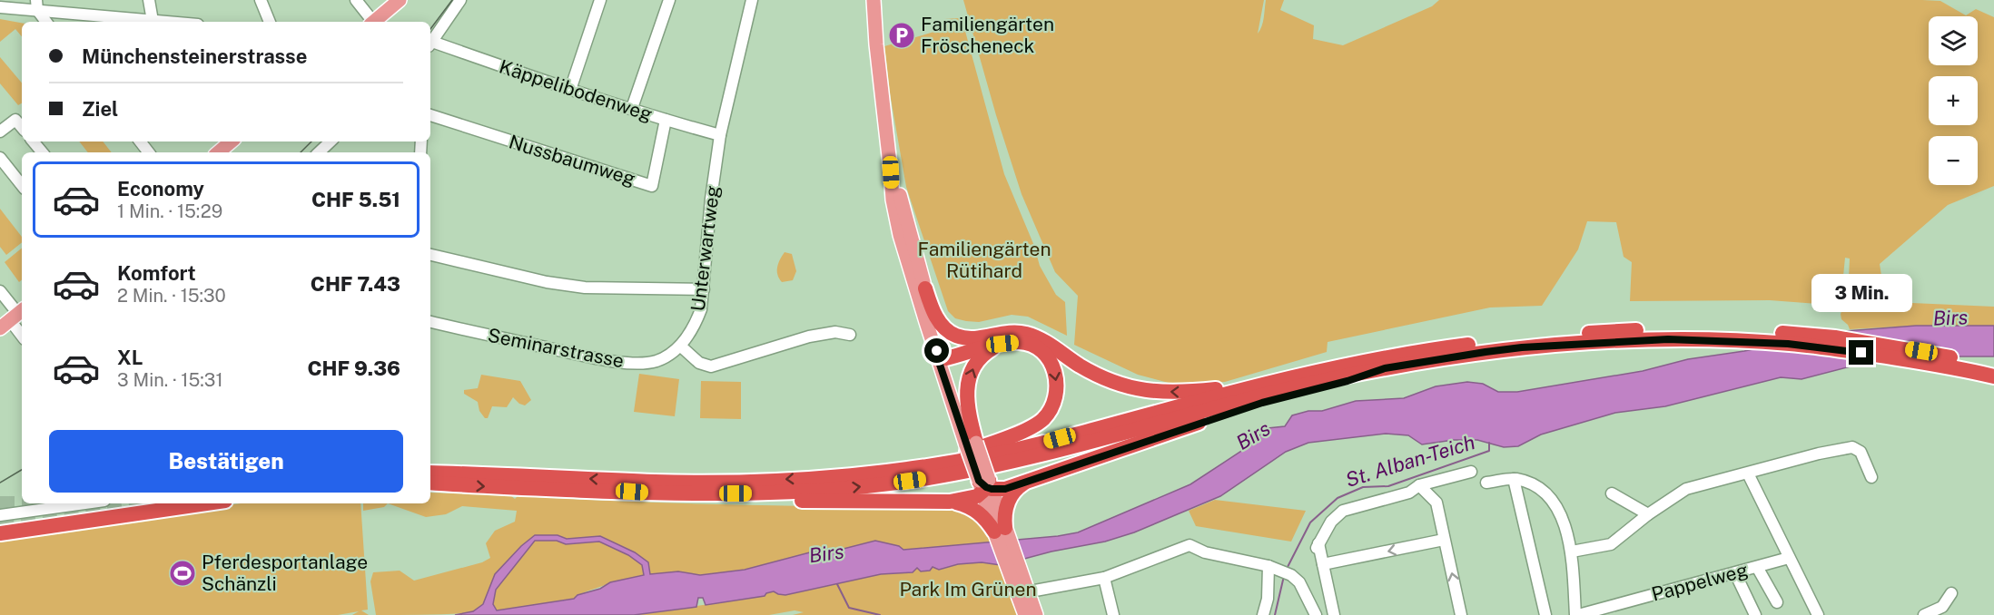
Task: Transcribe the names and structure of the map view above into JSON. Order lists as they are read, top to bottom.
{
  "streets": {
    "street": [
      "Käppelibodenweg",
      "Nussbaumweg",
      "Unterwartweg",
      "Seminarstrasse",
      "Pappelweg"
    ]
  },
  "crossings": [
    ["Käppelibodenweg", "Nussbaumweg"],
    ["Käppelibodenweg", "Unterwartweg"],
    ["Unterwartweg", "Seminarstrasse"]
  ],
  "water": ["Birs", "St. Alban-Teich"],
  "parks": ["Familiengärten Rütihard", "Park Im Grünen"],
  "places": {
    "parking": ["Familiengärten Fröscheneck"],
    "sports": ["Pferdesportanlage Schänzli"]
  },
  "page": {
    "map_buttons": ["+", "−"],
    "banner": ["Münchensteinerstrasse", "Ziel"],
    "list": [
      {
        "name": "Economy",
        "note": "1 Min. · 15:29",
        "value": "CHF 5.51"
      },
      {
        "name": "Komfort",
        "note": "2 Min. · 15:30",
        "value": "CHF 7.43"
      },
      {
        "name": "XL",
        "note": "3 Min. · 15:31",
        "value": "CHF 9.36"
      }
    ],
    "bubble": "3 Min.",
    "buttons": "Bestätigen"
  }
}
